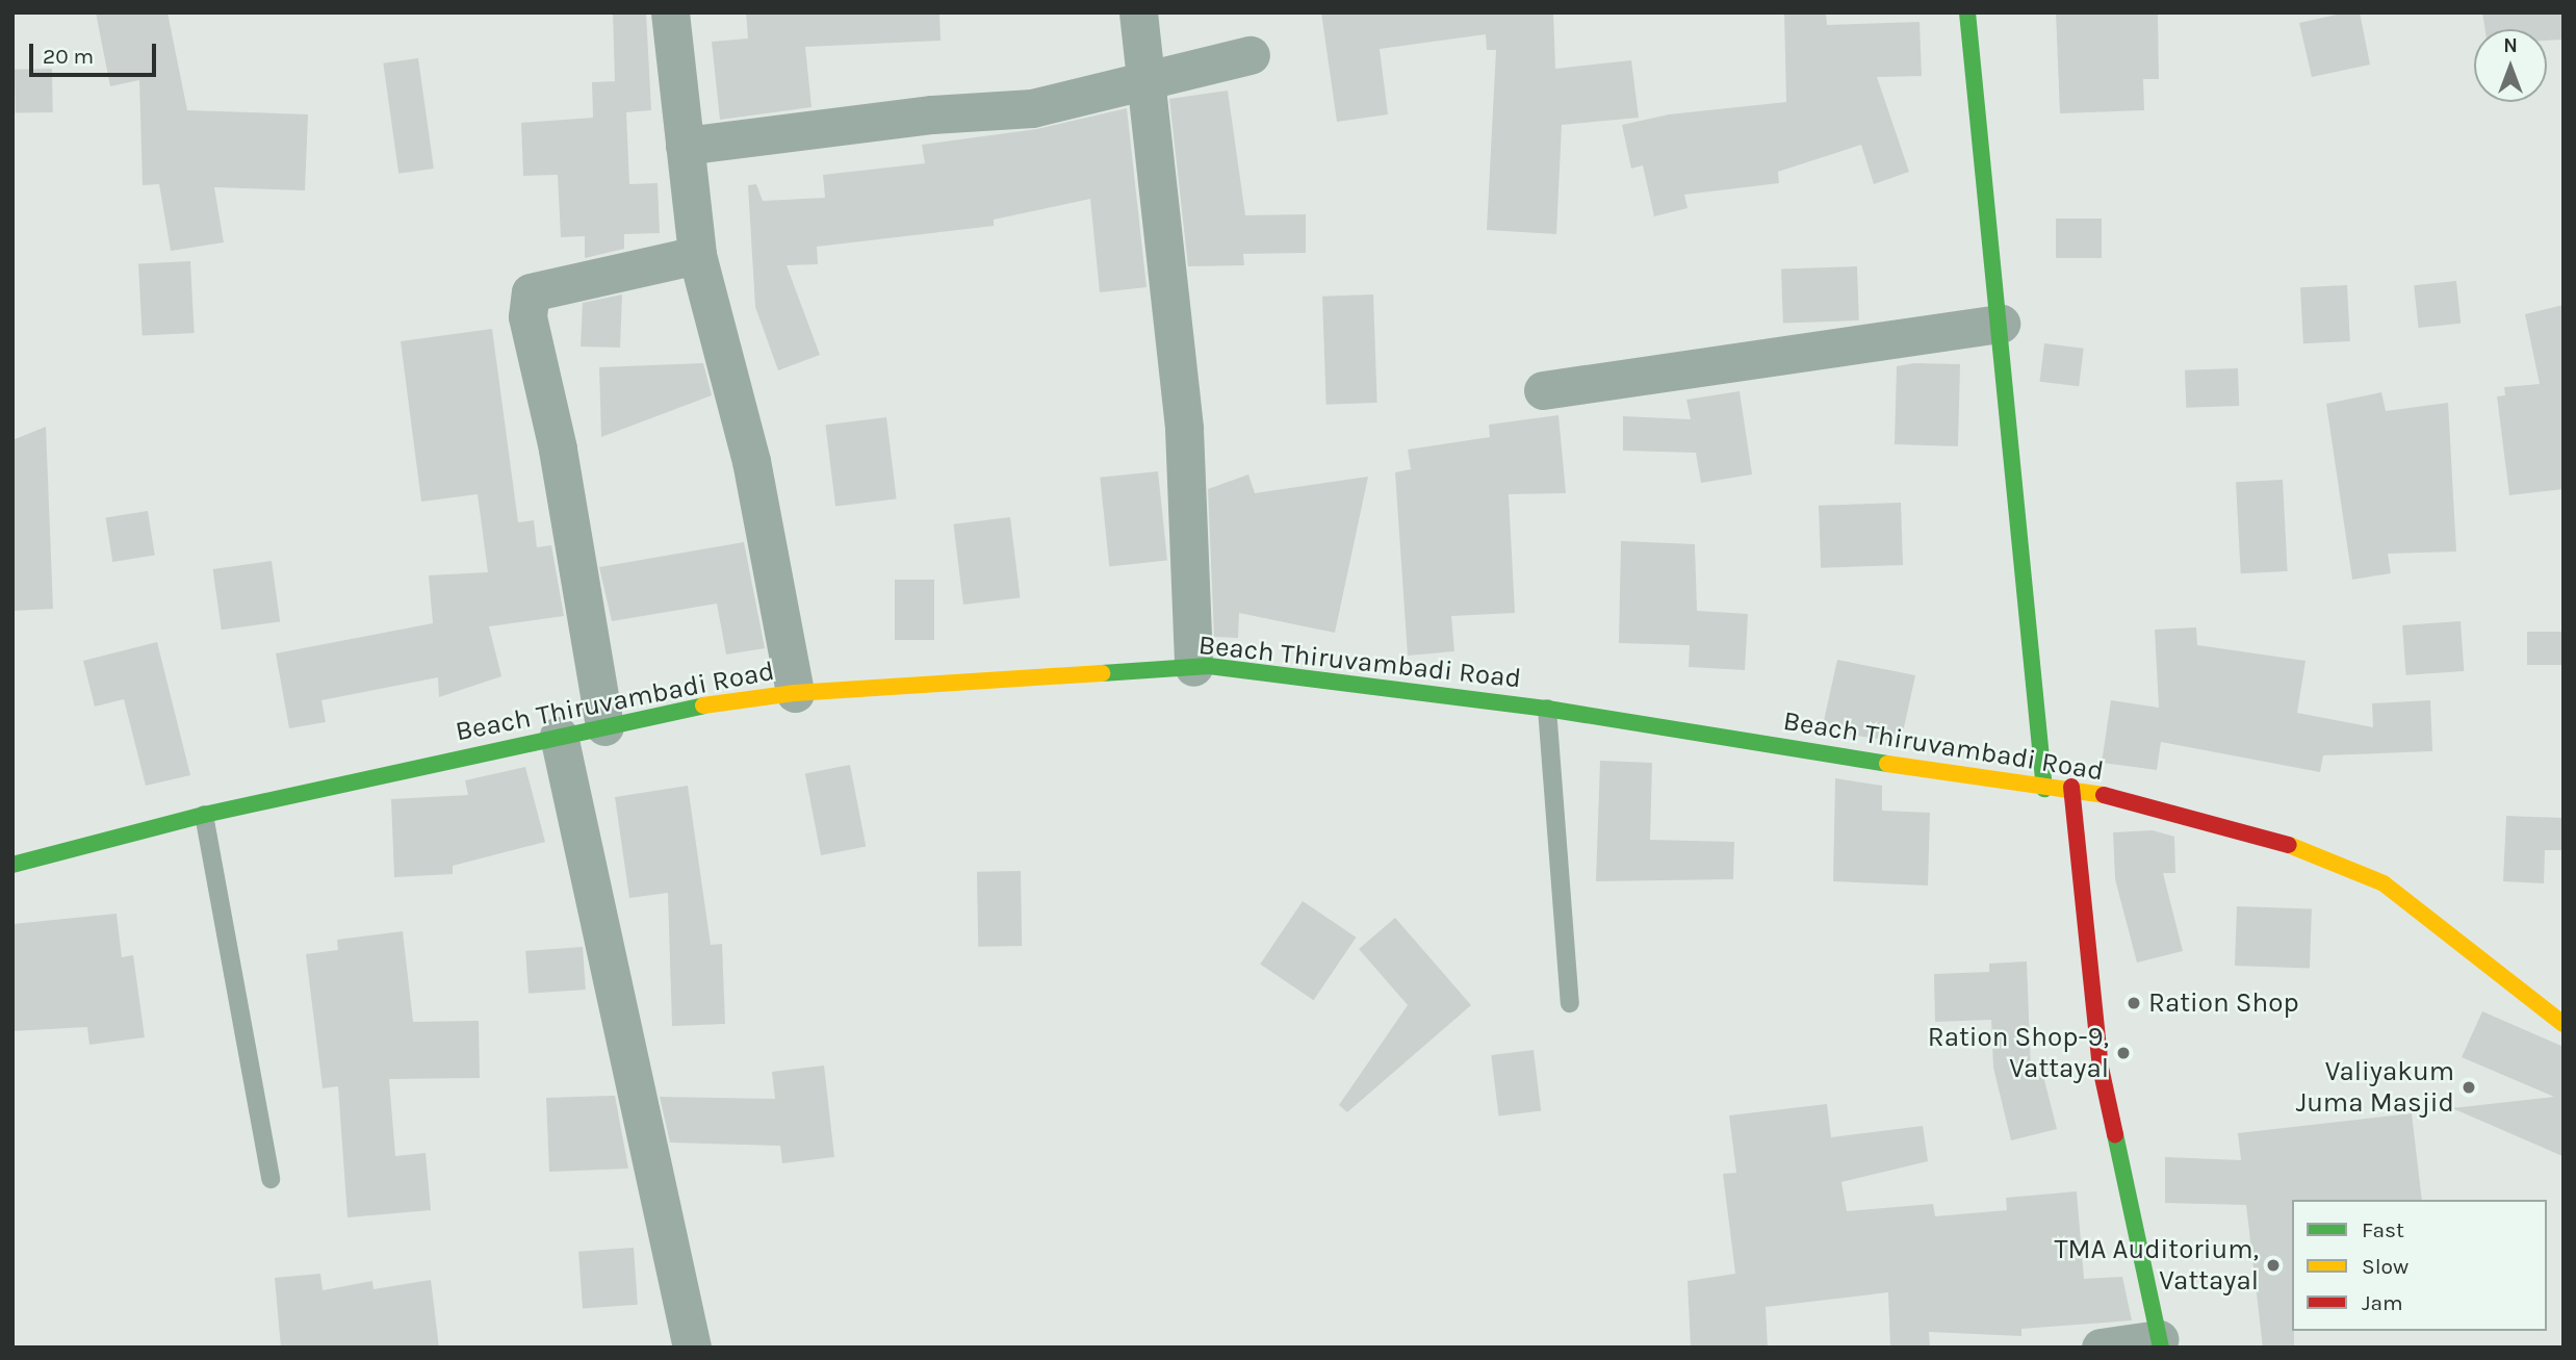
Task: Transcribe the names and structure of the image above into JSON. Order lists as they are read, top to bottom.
{
  "streets": {
    "main road": ["Beach Thiruvambadi Road"]
  },
  "places": [
    "Ration Shop",
    "Ration Shop-9, Vattayal",
    "Valiyakum Juma Masjid",
    "TMA Auditorium, Vattayal"
  ],
  "legend": ["Fast", "Slow", "Jam"],
  "scale_bar": "20 m",
  "north": "top"
}
